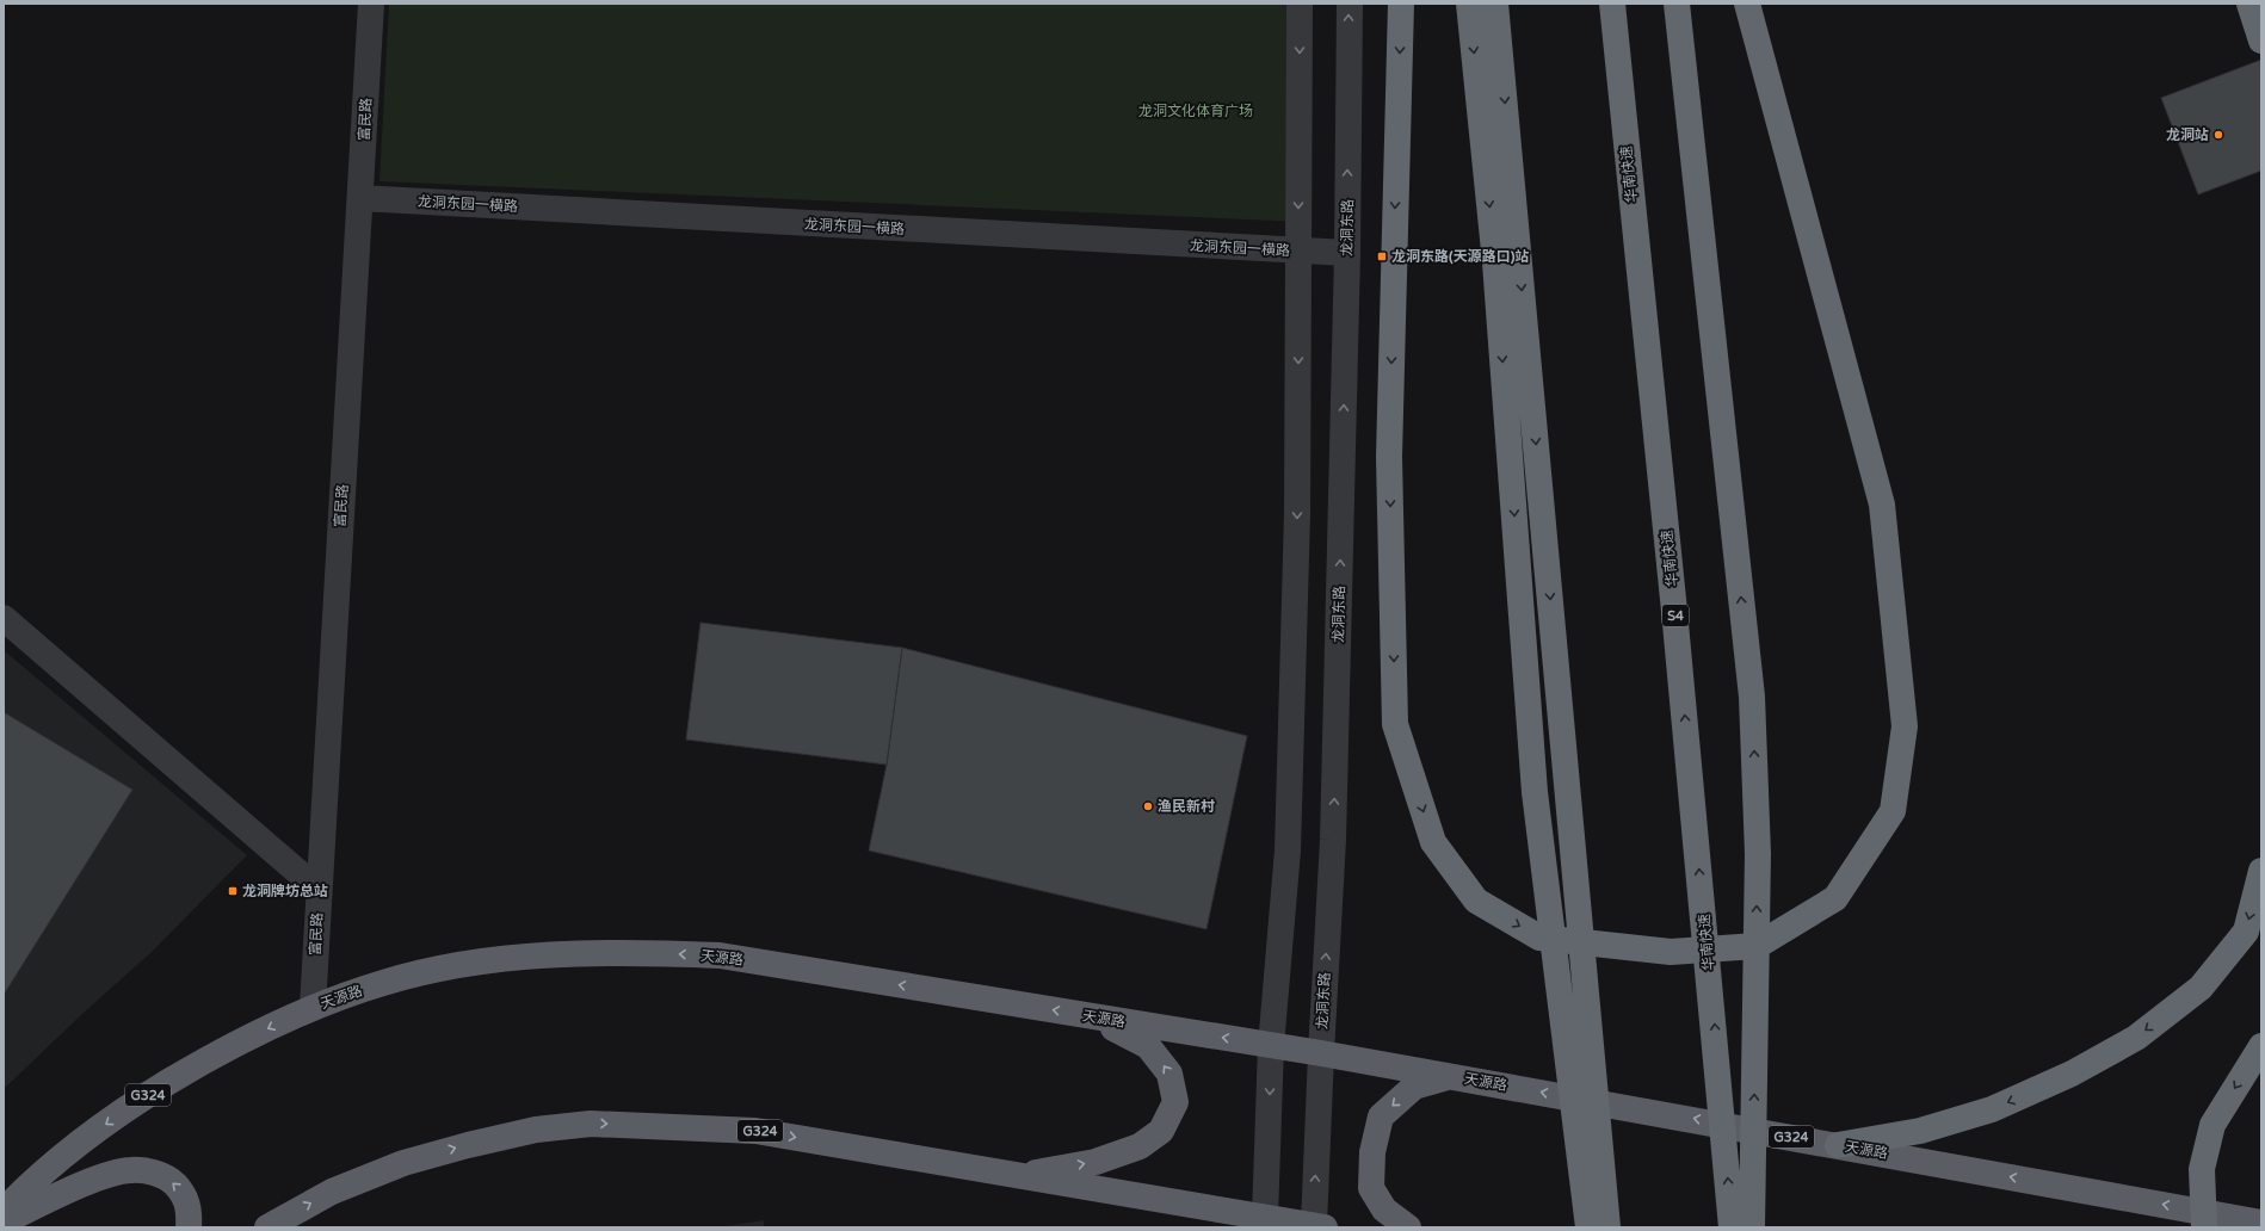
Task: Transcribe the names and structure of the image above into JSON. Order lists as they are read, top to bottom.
{
  "streets": {
    "highway": [
      "华南快速",
      "S4",
      "天源路",
      "G324"
    ],
    "street": ["富民路", "龙洞东园一横路", "龙洞东路"]
  },
  "crossings": [
    ["富民路", "龙洞东园一横路"],
    ["富民路", "天源路"],
    ["龙洞东园一横路", "龙洞东路"],
    ["龙洞东路", "天源路"],
    ["龙洞东路", "G324"]
  ],
  "parks": ["龙洞文化体育广场"],
  "places": {
    "other": ["龙洞站", "渔民新村"],
    "transit": ["龙洞东路(天源路口)站", "龙洞牌坊总站"]
  }
}
